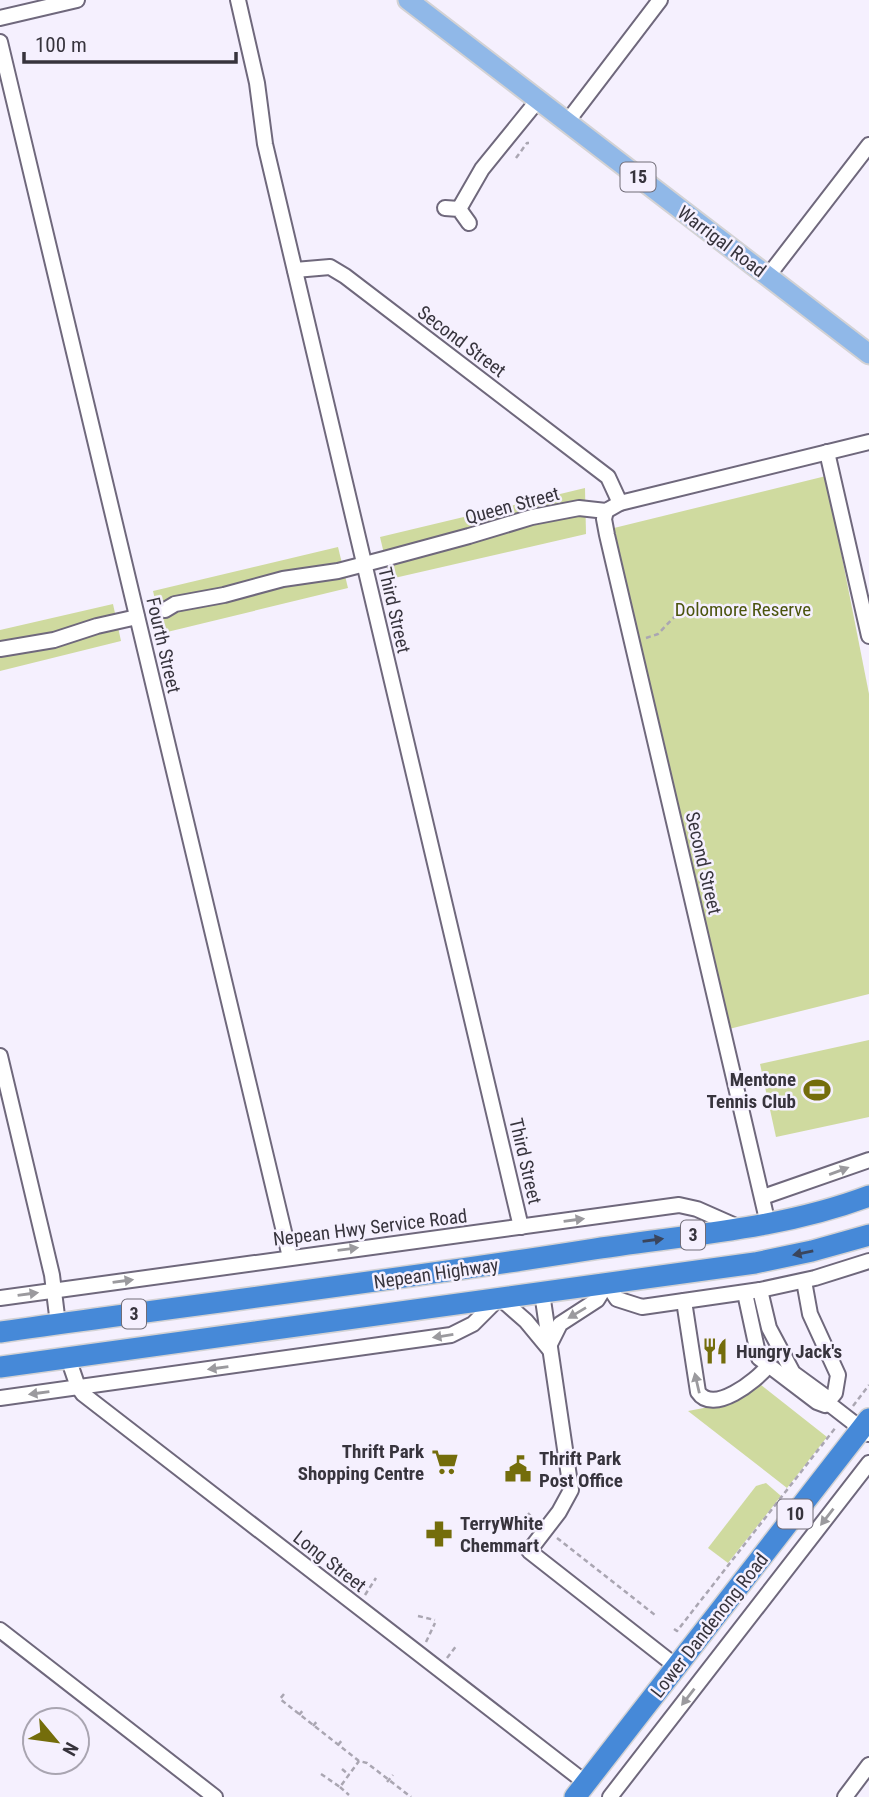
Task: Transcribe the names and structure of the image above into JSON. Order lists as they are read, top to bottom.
{
  "streets": {
    "highway": [
      "3",
      "Nepean Highway",
      "10",
      "Lower Dandenong Road"
    ],
    "main road": ["15", "Warrigal Road"],
    "street": [
      "Second Street",
      "Queen Street",
      "Third Street",
      "Fourth Street",
      "Nepean Hwy Service Road",
      "Long Street"
    ]
  },
  "crossings": [
    ["Second Street", "Queen Street"],
    ["Second Street", "Third Street"],
    ["Second Street", "Nepean Highway"],
    ["Queen Street", "Third Street"],
    ["Third Street", "Nepean Hwy Service Road"],
    ["Fourth Street", "Nepean Hwy Service Road"],
    ["Nepean Hwy Service Road", "Nepean Highway"],
    ["Nepean Highway", "Long Street"],
    ["Long Street", "Lower Dandenong Road"]
  ],
  "parks": ["Dolomore Reserve"],
  "places": {
    "sports": ["Mentone Tennis Club"],
    "restaurant": ["Hungry Jack's"],
    "supermarket": ["Thrift Park Shopping Centre"],
    "public building": ["Thrift Park Post Office"],
    "pharmacy": ["TerryWhite Chemmart"]
  },
  "scale_bar": "100 m",
  "north": "bottom right"
}
